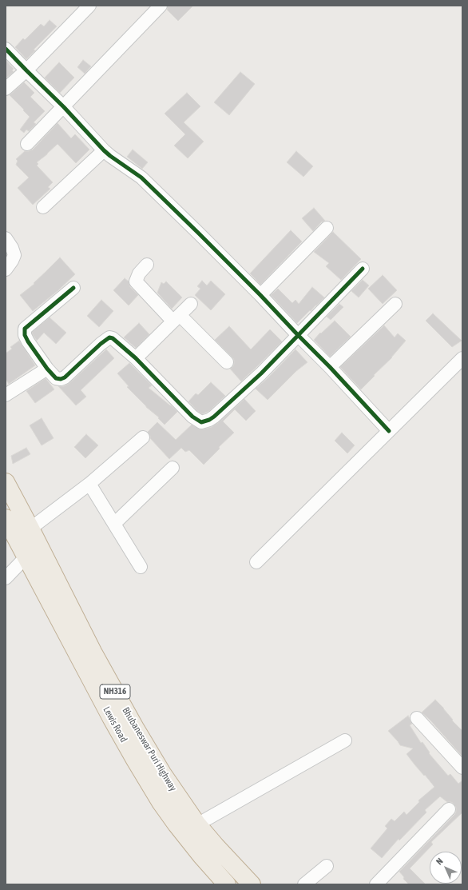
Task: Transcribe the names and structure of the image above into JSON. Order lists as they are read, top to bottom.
{
  "streets": {
    "highway": ["NH316", "Lewis Road", "Bhubaneswar Puri Highway"]
  },
  "north": "top left"
}
